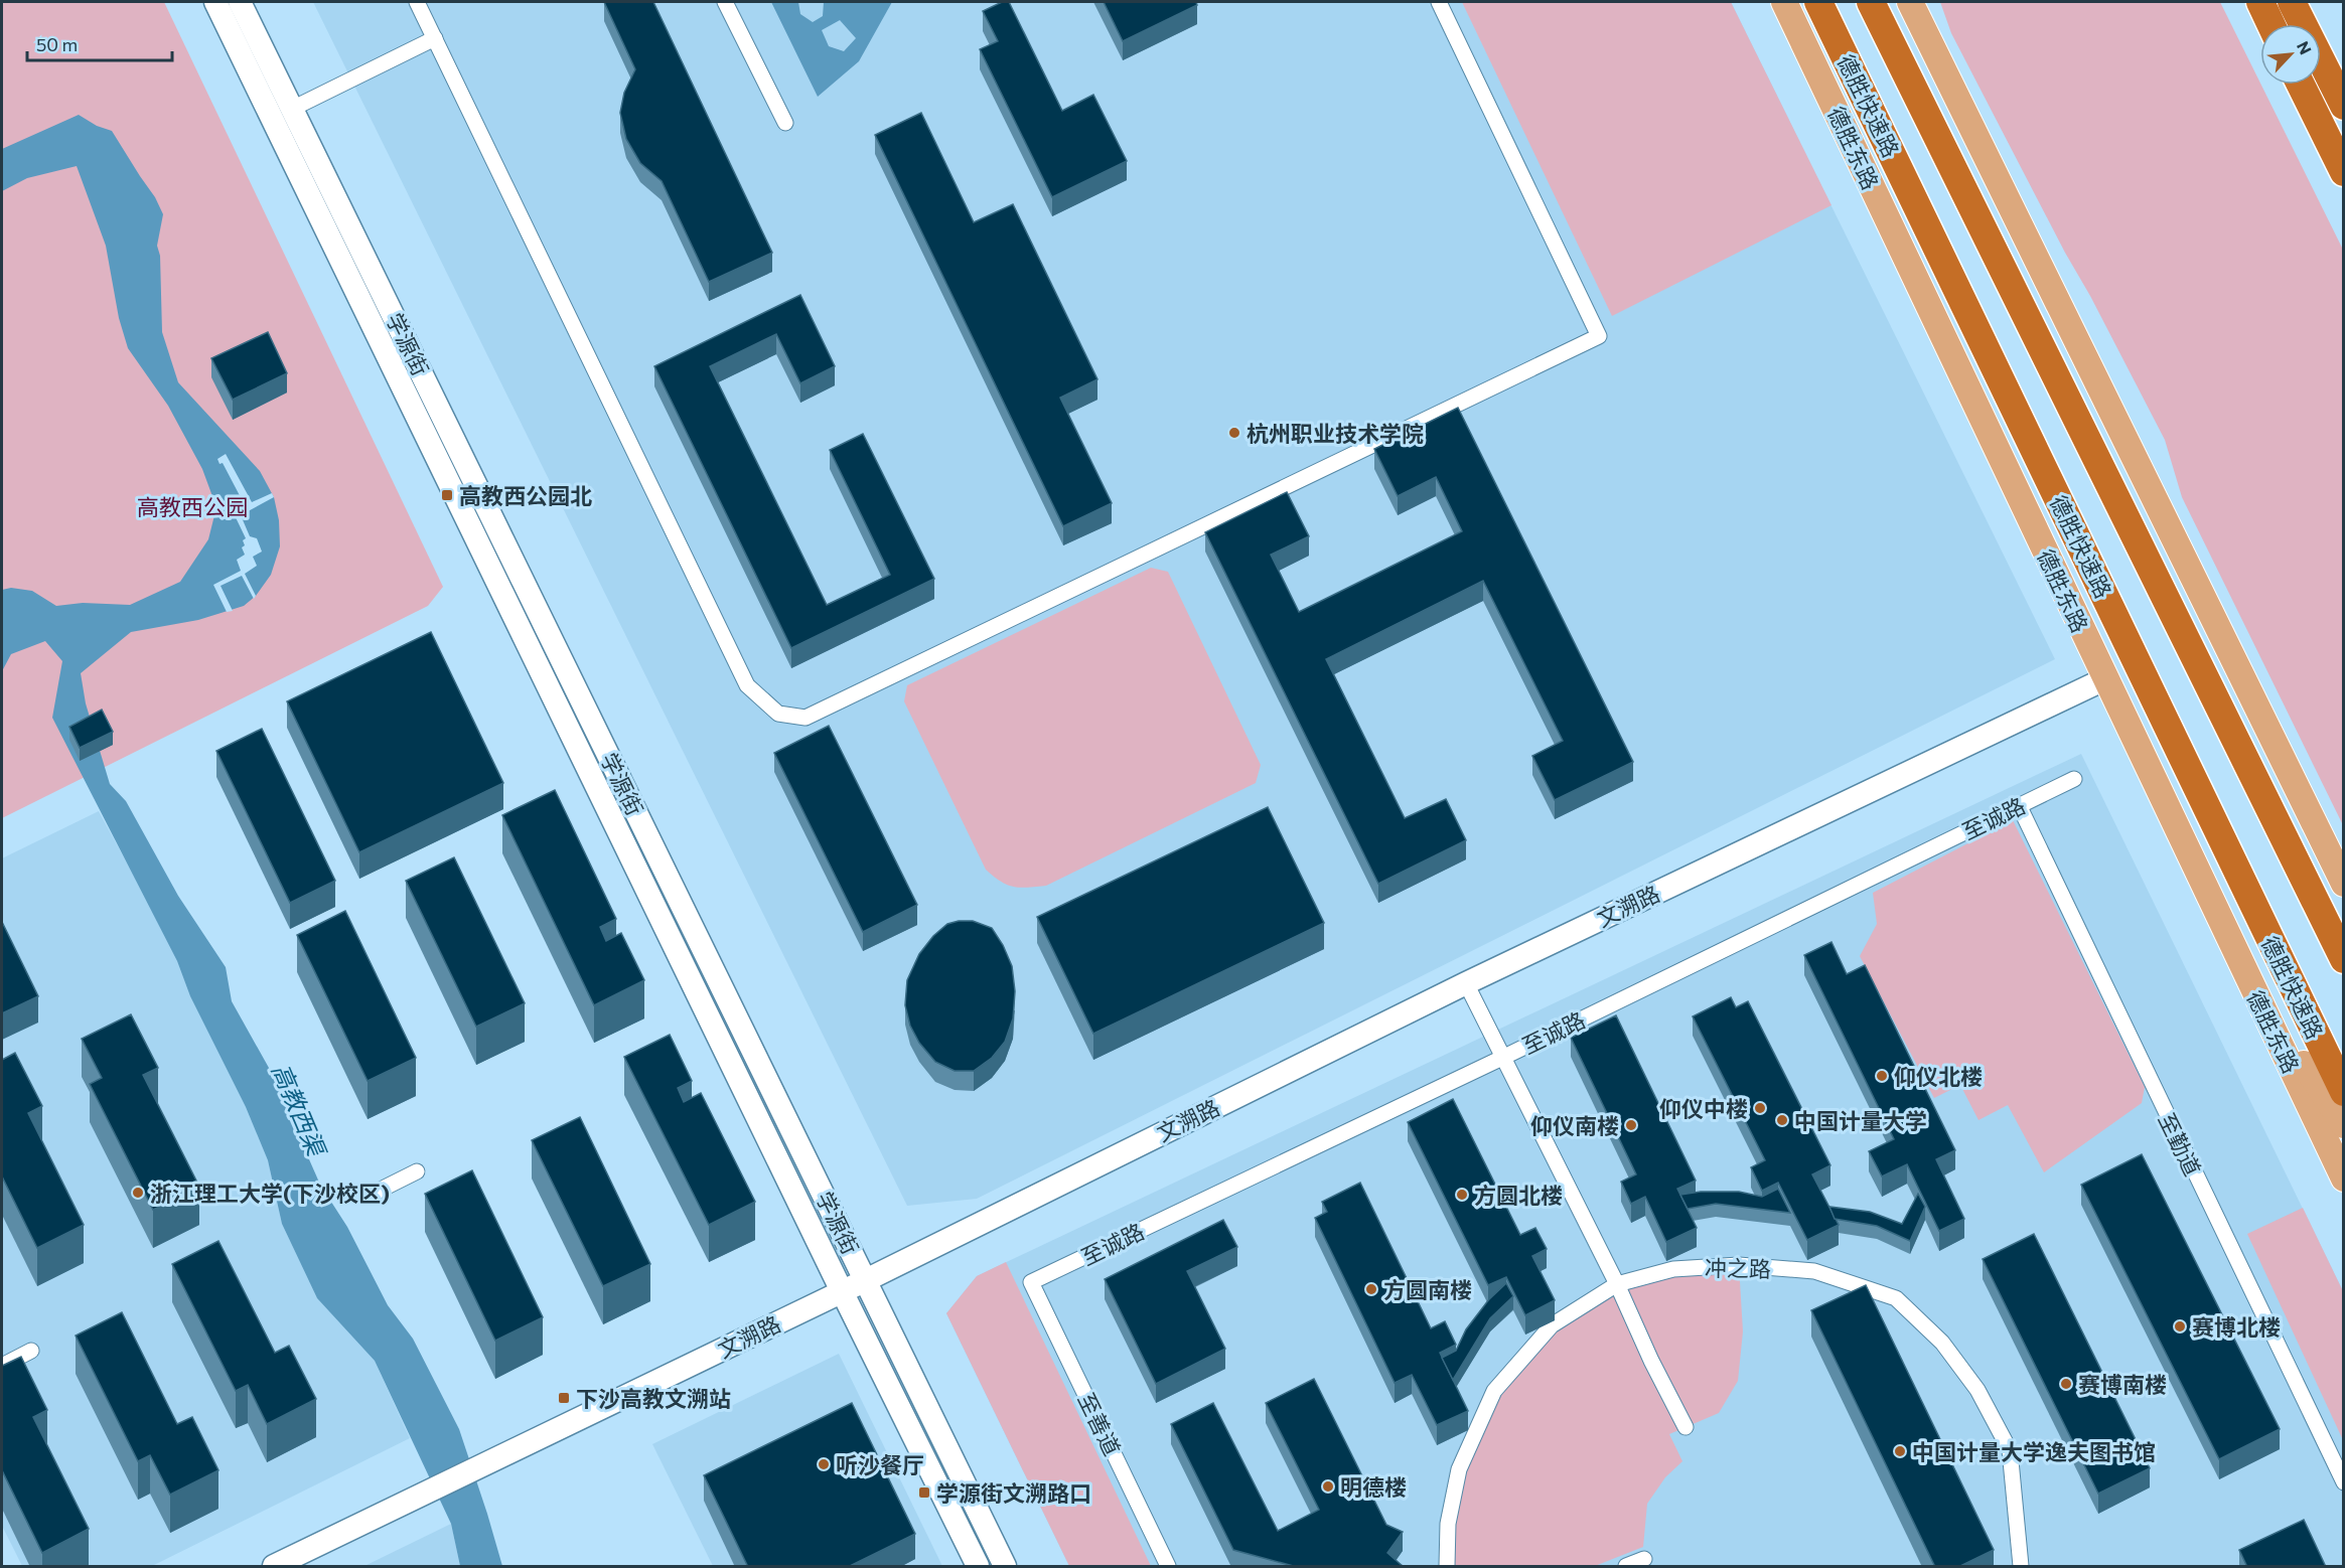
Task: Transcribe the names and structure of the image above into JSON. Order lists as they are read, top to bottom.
{
  "streets": {
    "highway": ["德胜快速路"],
    "main road": ["德胜东路", "学源街", "文溯路"],
    "street": [
      "至诚路",
      "至勤道",
      "冲之路",
      "至善道"
    ]
  },
  "crossings": [
    ["德胜东路", "文溯路"],
    ["学源街", "文溯路"],
    ["至诚路", "至勤道"],
    ["至诚路", "至善道"]
  ],
  "water": ["高教西渠"],
  "parks": ["高教西公园"],
  "places": {
    "other": [
      "杭州职业技术学院",
      "仰仪北楼",
      "仰仪中楼",
      "中国计量大学",
      "仰仪南楼",
      "浙江理工大学(下沙校区)",
      "方圆北楼",
      "方圆南楼",
      "赛博北楼",
      "赛博南楼",
      "中国计量大学逸夫图书馆",
      "听沙餐厅",
      "明德楼"
    ],
    "transit": ["高教西公园北", "下沙高教文溯站", "学源街文溯路口"]
  },
  "scale_bar": "50 m",
  "north": "top right"
}
